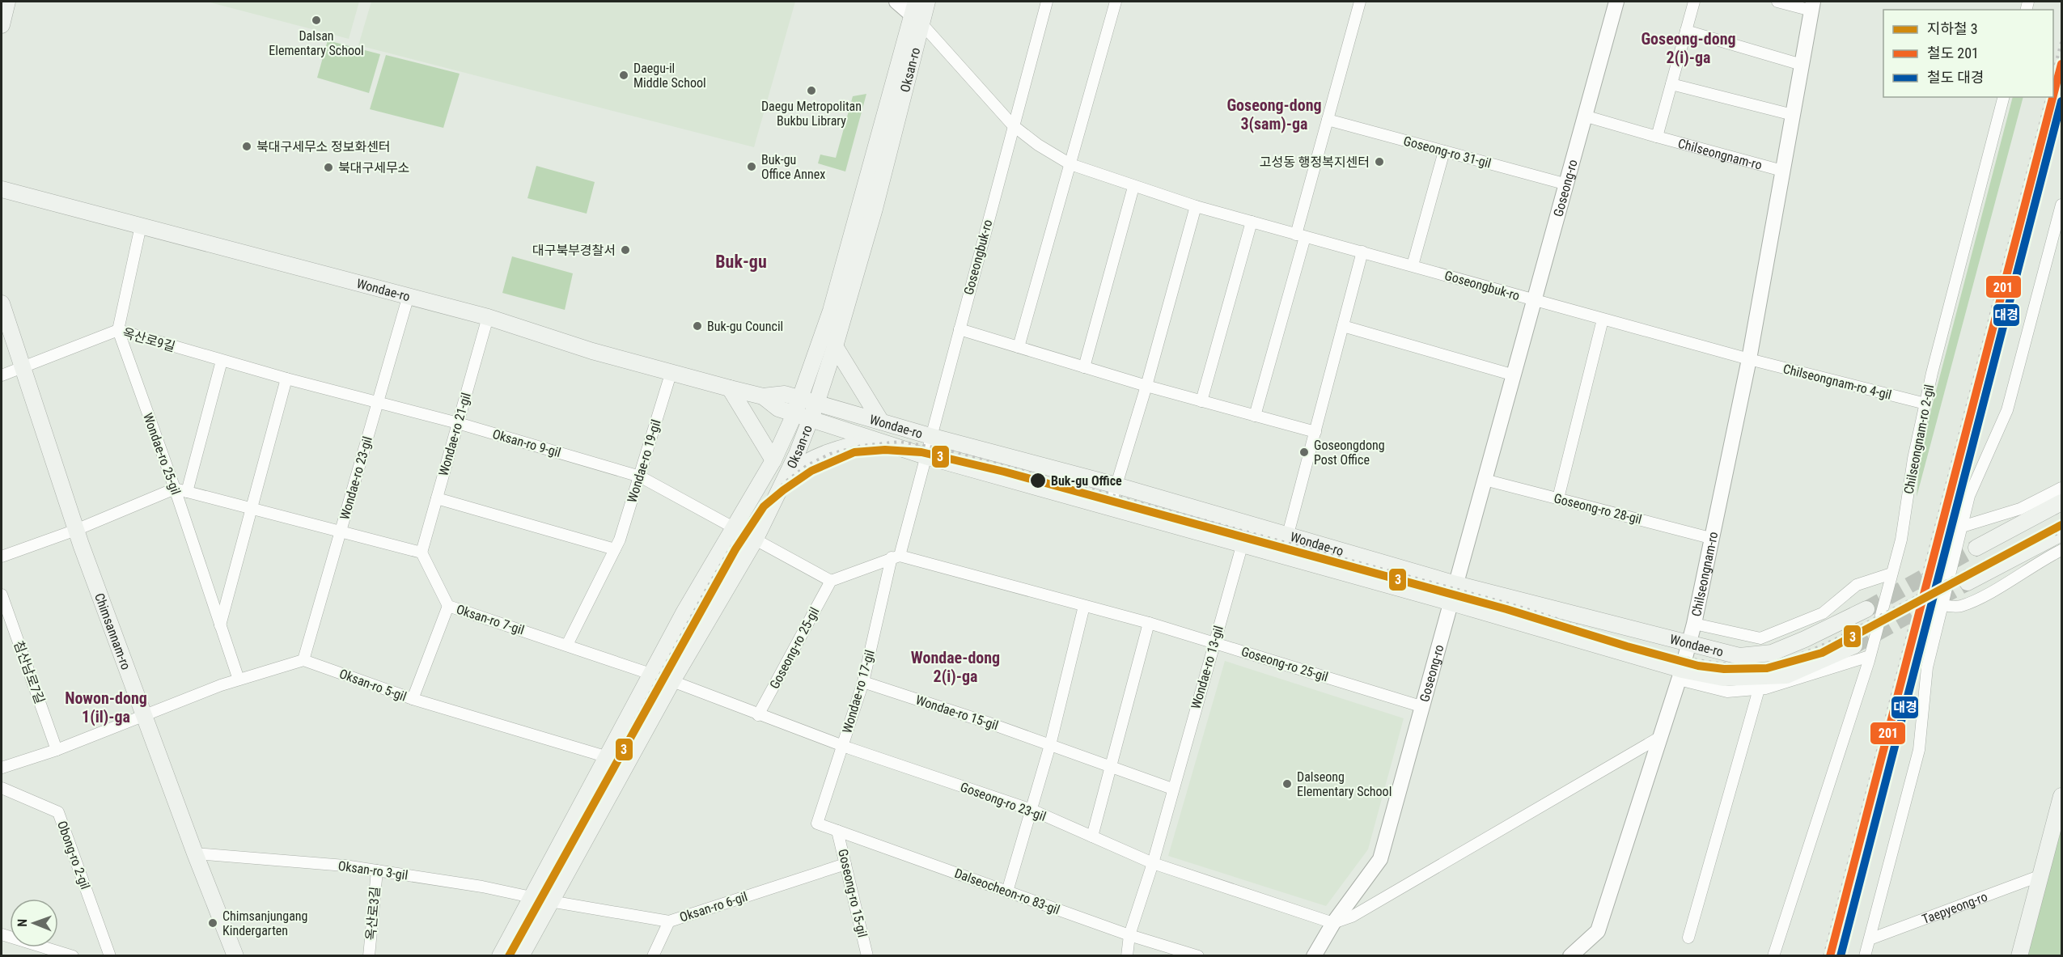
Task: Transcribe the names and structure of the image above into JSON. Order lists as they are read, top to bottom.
{
  "streets": {
    "main road": ["Oksan-ro", "Wondae-ro", "Chimsannam-ro"],
    "street": [
      "Goseong-ro 31-gil",
      "Chilseongnam-ro",
      "Goseong-ro",
      "Goseongbuk-ro",
      "옥산로9길",
      "Chilseongnam-ro 4-gil",
      "Wondae-ro 21-gil",
      "Chilseongnam-ro 2-gil",
      "Oksan-ro 9-gil",
      "Wondae-ro 25-gil",
      "Wondae-ro 19-gil",
      "Wondae-ro 23-gil",
      "Goseong-ro 28-gil",
      "Oksan-ro 7-gil",
      "Goseong-ro 25-gil",
      "Wondae-ro 13-gil",
      "침산남로7길",
      "Oksan-ro 5-gil",
      "Wondae-ro 17-gil",
      "Wondae-ro 15-gil",
      "Goseong-ro 23-gil",
      "Obong-ro 2-gil",
      "Oksan-ro 3-gil",
      "Dalseocheon-ro 83-gil",
      "Goseong-ro 15-gil",
      "Oksan-ro 6-gil",
      "Taepyeong-ro",
      "옥산로3길"
    ]
  },
  "crossings": [
    ["Oksan-ro", "Goseongbuk-ro"],
    ["Oksan-ro", "Wondae-ro"],
    ["Oksan-ro", "Oksan-ro 9-gil"],
    ["Oksan-ro", "Oksan-ro 7-gil"],
    ["Oksan-ro", "Oksan-ro 5-gil"],
    ["Oksan-ro", "Goseong-ro 23-gil"],
    ["Oksan-ro", "Oksan-ro 3-gil"],
    ["Oksan-ro", "Oksan-ro 6-gil"],
    ["Goseong-ro 31-gil", "Goseong-ro"],
    ["Chilseongnam-ro", "Goseong-ro"],
    ["Chilseongnam-ro", "Goseongbuk-ro"],
    ["Chilseongnam-ro", "Wondae-ro"],
    ["Chilseongnam-ro", "Chilseongnam-ro 4-gil"],
    ["Chilseongnam-ro", "Goseong-ro 28-gil"],
    ["Goseong-ro", "Goseongbuk-ro"],
    ["Goseong-ro", "Wondae-ro"],
    ["Goseong-ro", "Goseong-ro 28-gil"],
    ["Goseong-ro", "Goseong-ro 25-gil"],
    ["Goseong-ro", "Goseong-ro 23-gil"],
    ["Goseongbuk-ro", "Wondae-ro"],
    ["Goseongbuk-ro", "Chilseongnam-ro 4-gil"],
    ["Wondae-ro", "Wondae-ro 21-gil"],
    ["Wondae-ro", "Wondae-ro 19-gil"],
    ["Wondae-ro", "Wondae-ro 23-gil"],
    ["Wondae-ro", "Wondae-ro 13-gil"],
    ["옥산로9길", "Oksan-ro 9-gil"],
    ["옥산로9길", "Wondae-ro 25-gil"],
    ["옥산로9길", "Chimsannam-ro"],
    ["Chilseongnam-ro 4-gil", "Chilseongnam-ro 2-gil"],
    ["Wondae-ro 21-gil", "Oksan-ro 9-gil"],
    ["Wondae-ro 21-gil", "Oksan-ro 7-gil"],
    ["Oksan-ro 9-gil", "Wondae-ro 19-gil"],
    ["Oksan-ro 9-gil", "Wondae-ro 23-gil"],
    ["Wondae-ro 19-gil", "Oksan-ro 7-gil"],
    ["Wondae-ro 23-gil", "Oksan-ro 5-gil"],
    ["Oksan-ro 7-gil", "Goseong-ro 23-gil"],
    ["Chimsannam-ro", "Oksan-ro 3-gil"],
    ["Goseong-ro 25-gil", "Wondae-ro 13-gil"],
    ["Goseong-ro 25-gil", "Wondae-ro 17-gil"],
    ["Goseong-ro 25-gil", "Goseong-ro 23-gil"],
    ["Wondae-ro 13-gil", "Goseong-ro 23-gil"],
    ["Wondae-ro 13-gil", "Dalseocheon-ro 83-gil"],
    ["Wondae-ro 17-gil", "Wondae-ro 15-gil"],
    ["Wondae-ro 17-gil", "Goseong-ro 23-gil"],
    ["Wondae-ro 17-gil", "Dalseocheon-ro 83-gil"],
    ["Oksan-ro 3-gil", "Oksan-ro 6-gil"],
    ["Oksan-ro 3-gil", "옥산로3길"],
    ["Dalseocheon-ro 83-gil", "Goseong-ro 15-gil"],
    ["Goseong-ro 15-gil", "Oksan-ro 6-gil"]
  ],
  "districts": [
    "Goseong-dong 2(i)-ga",
    "Goseong-dong 3(sam)-ga",
    "Buk-gu",
    "Wondae-dong 2(i)-ga",
    "Nowon-dong 1(il)-ga"
  ],
  "places": [
    "Dalsan Elementary School",
    "Daegu-il Middle School",
    "Daegu Metropolitan Bukbu Library",
    "북대구세무소 정보화센터",
    "고성동 행정복지센터",
    "Buk-gu Office Annex",
    "북대구세무소",
    "대구북부경찰서",
    "Buk-gu Council",
    "Goseongdong Post Office",
    "Buk-gu Office",
    "Dalseong Elementary School",
    "Chimsanjungang Kindergarten"
  ],
  "lines": ["rail line 201", "rail line 대경", "metro line 3"],
  "legend": ["지하철 3", "철도 201", "철도 대경"],
  "north": "left"
}
